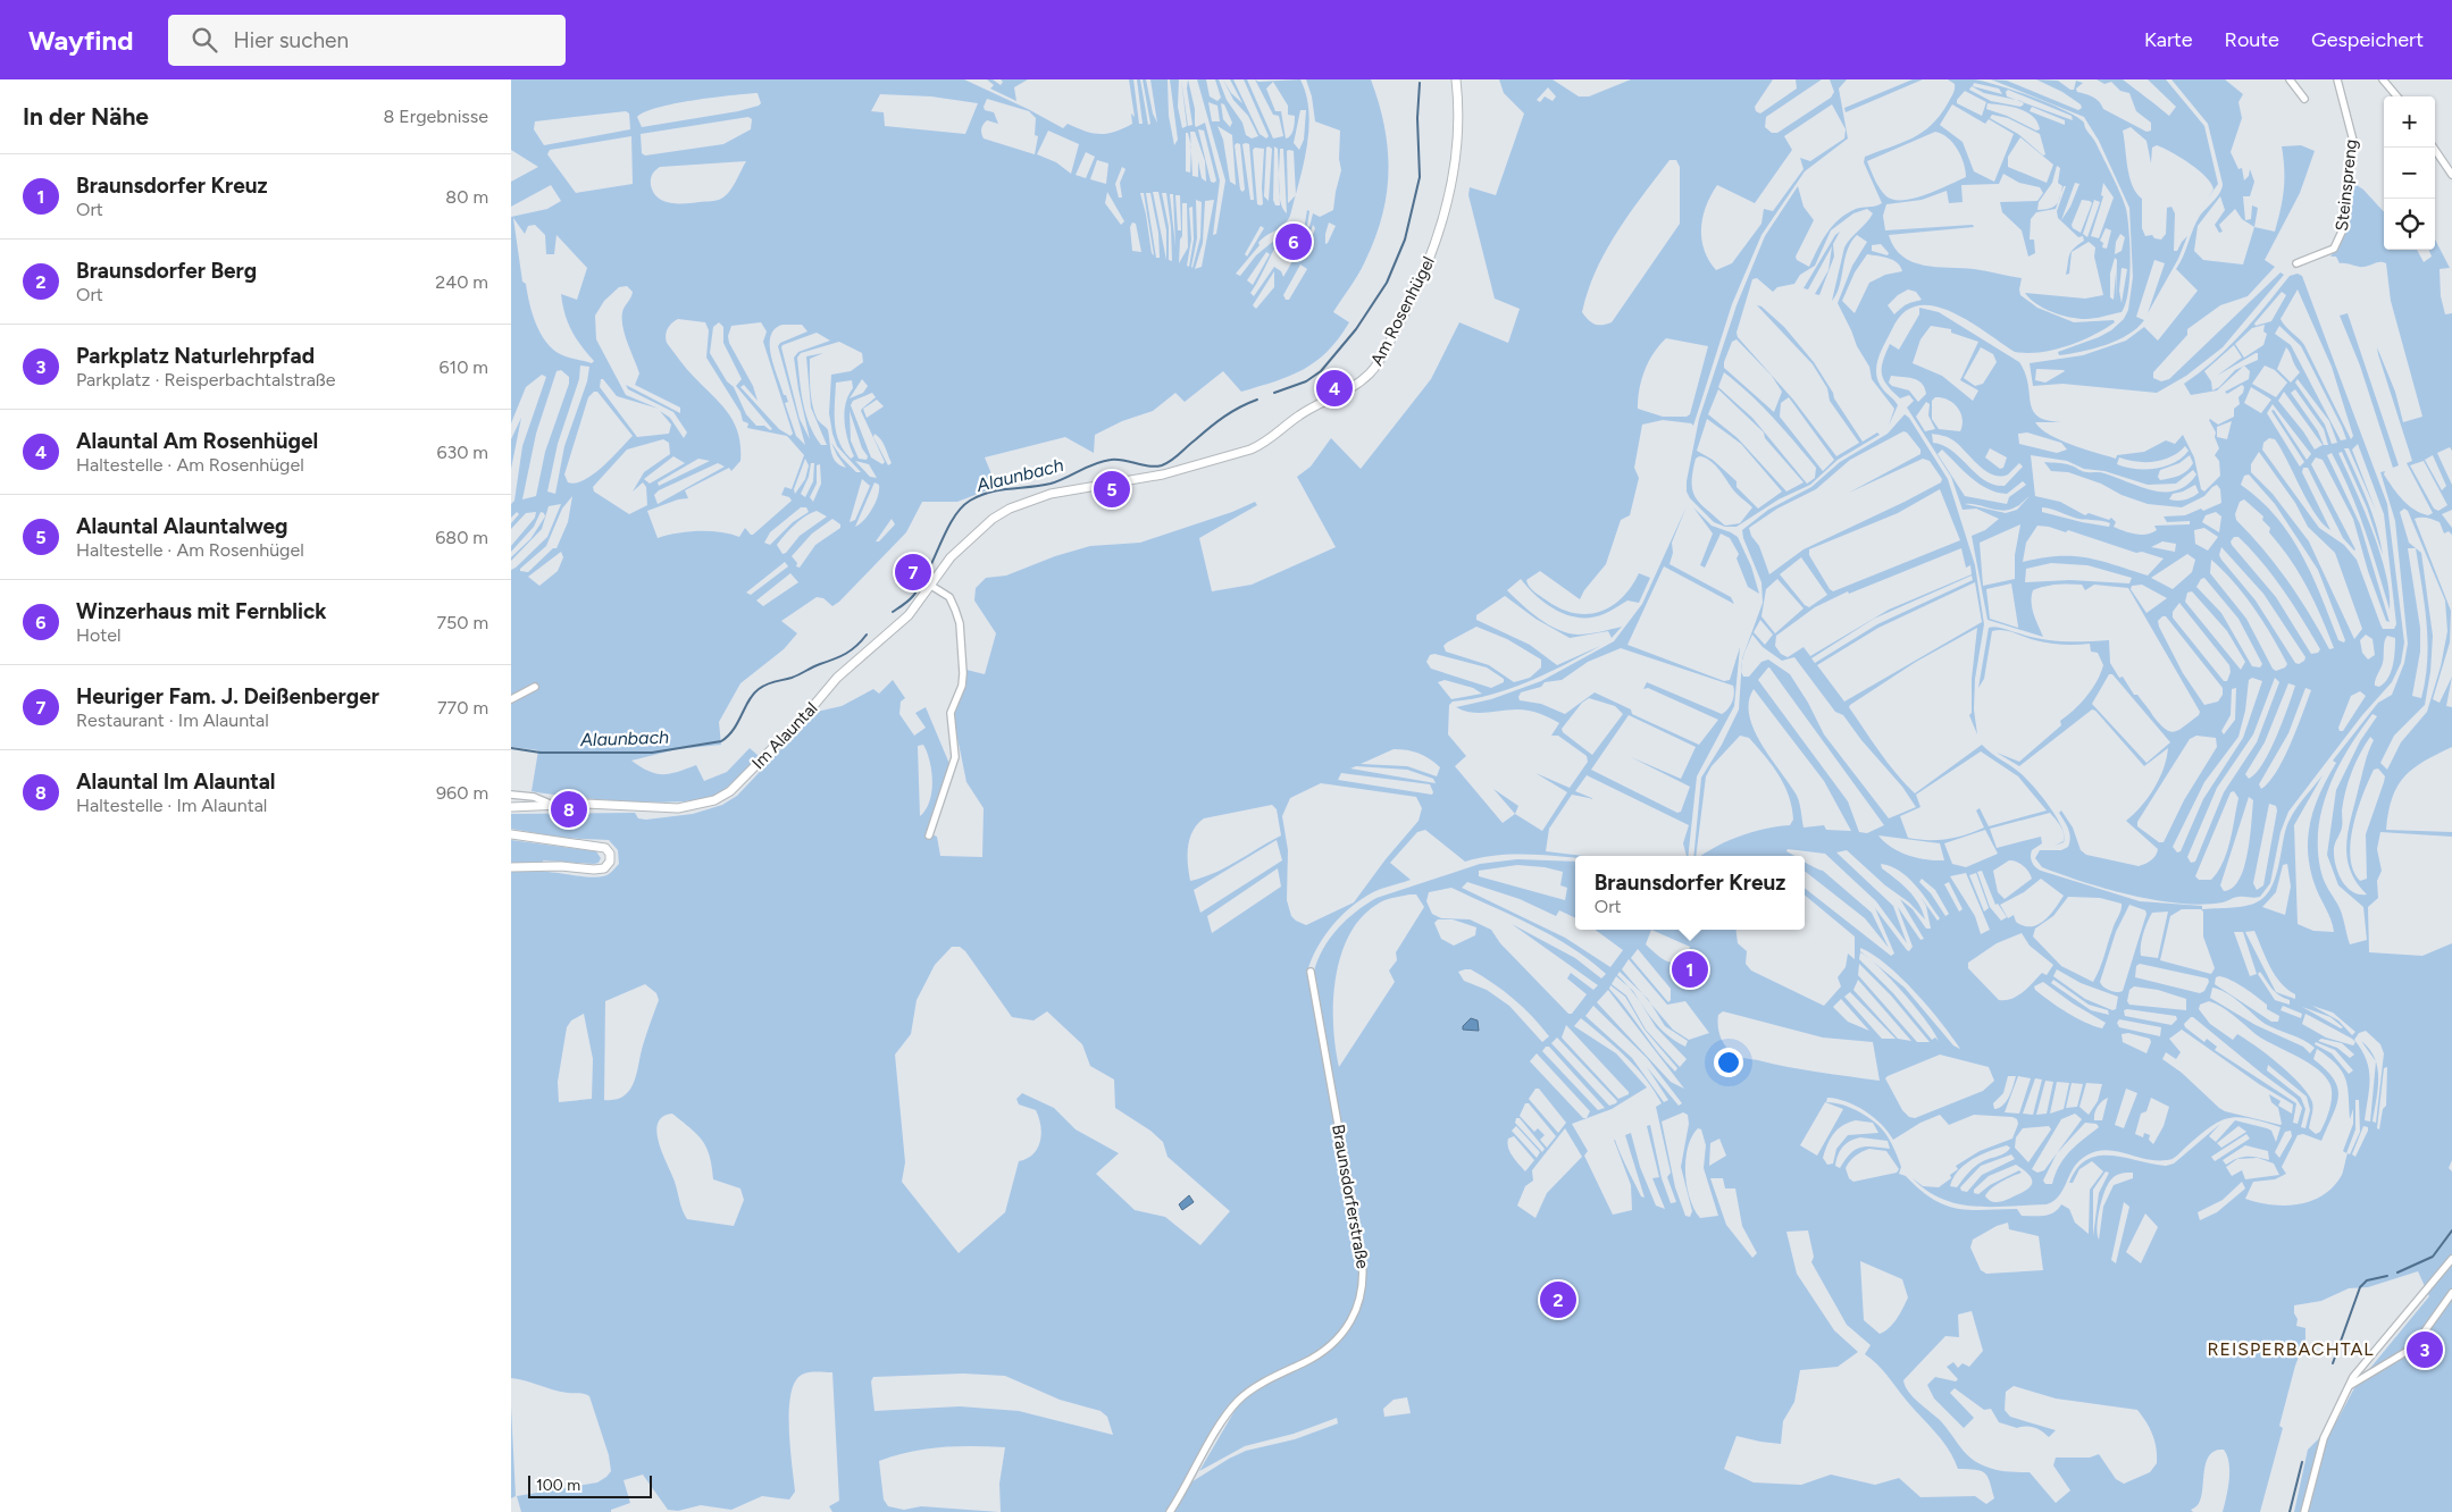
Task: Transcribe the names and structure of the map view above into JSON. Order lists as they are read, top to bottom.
{
  "streets": {
    "street": [
      "Steinspreng",
      "Am Rosenhügel",
      "Im Alauntal",
      "Braunsdorferstraße"
    ]
  },
  "crossings": [
    ["Am Rosenhügel", "Im Alauntal"]
  ],
  "districts": ["REISPERBACHTAL"],
  "water": ["Alaunbach"],
  "scale_bar": "100 m",
  "page": {
    "header": "Wayfind",
    "search": "Hier suchen",
    "nav": ["Karte", "Route", "Gespeichert"],
    "heading": ["In der Nähe", "8 Ergebnisse"],
    "map_buttons": ["+", "−"],
    "list": [
      {
        "mark": "1",
        "name": "Braunsdorfer Kreuz",
        "note": "Ort",
        "value": "80 m"
      },
      {
        "mark": "2",
        "name": "Braunsdorfer Berg",
        "note": "Ort",
        "value": "240 m"
      },
      {
        "mark": "3",
        "name": "Parkplatz Naturlehrpfad",
        "note": "Parkplatz · Reisperbachtalstraße",
        "value": "610 m"
      },
      {
        "mark": "4",
        "name": "Alauntal Am Rosenhügel",
        "note": "Haltestelle · Am Rosenhügel",
        "value": "630 m"
      },
      {
        "mark": "5",
        "name": "Alauntal Alauntalweg",
        "note": "Haltestelle · Am Rosenhügel",
        "value": "680 m"
      },
      {
        "mark": "6",
        "name": "Winzerhaus mit Fernblick",
        "note": "Hotel",
        "value": "750 m"
      },
      {
        "mark": "7",
        "name": "Heuriger Fam. J. Deißenberger",
        "note": "Restaurant · Im Alauntal",
        "value": "770 m"
      },
      {
        "mark": "8",
        "name": "Alauntal Im Alauntal",
        "note": "Haltestelle · Im Alauntal",
        "value": "960 m"
      }
    ],
    "pins": [
      "6",
      "4",
      "5",
      "7",
      "8",
      "1",
      "2",
      "3"
    ],
    "popup": ["Braunsdorfer Kreuz", "Ort"],
    "scale": "100 m"
  }
}
